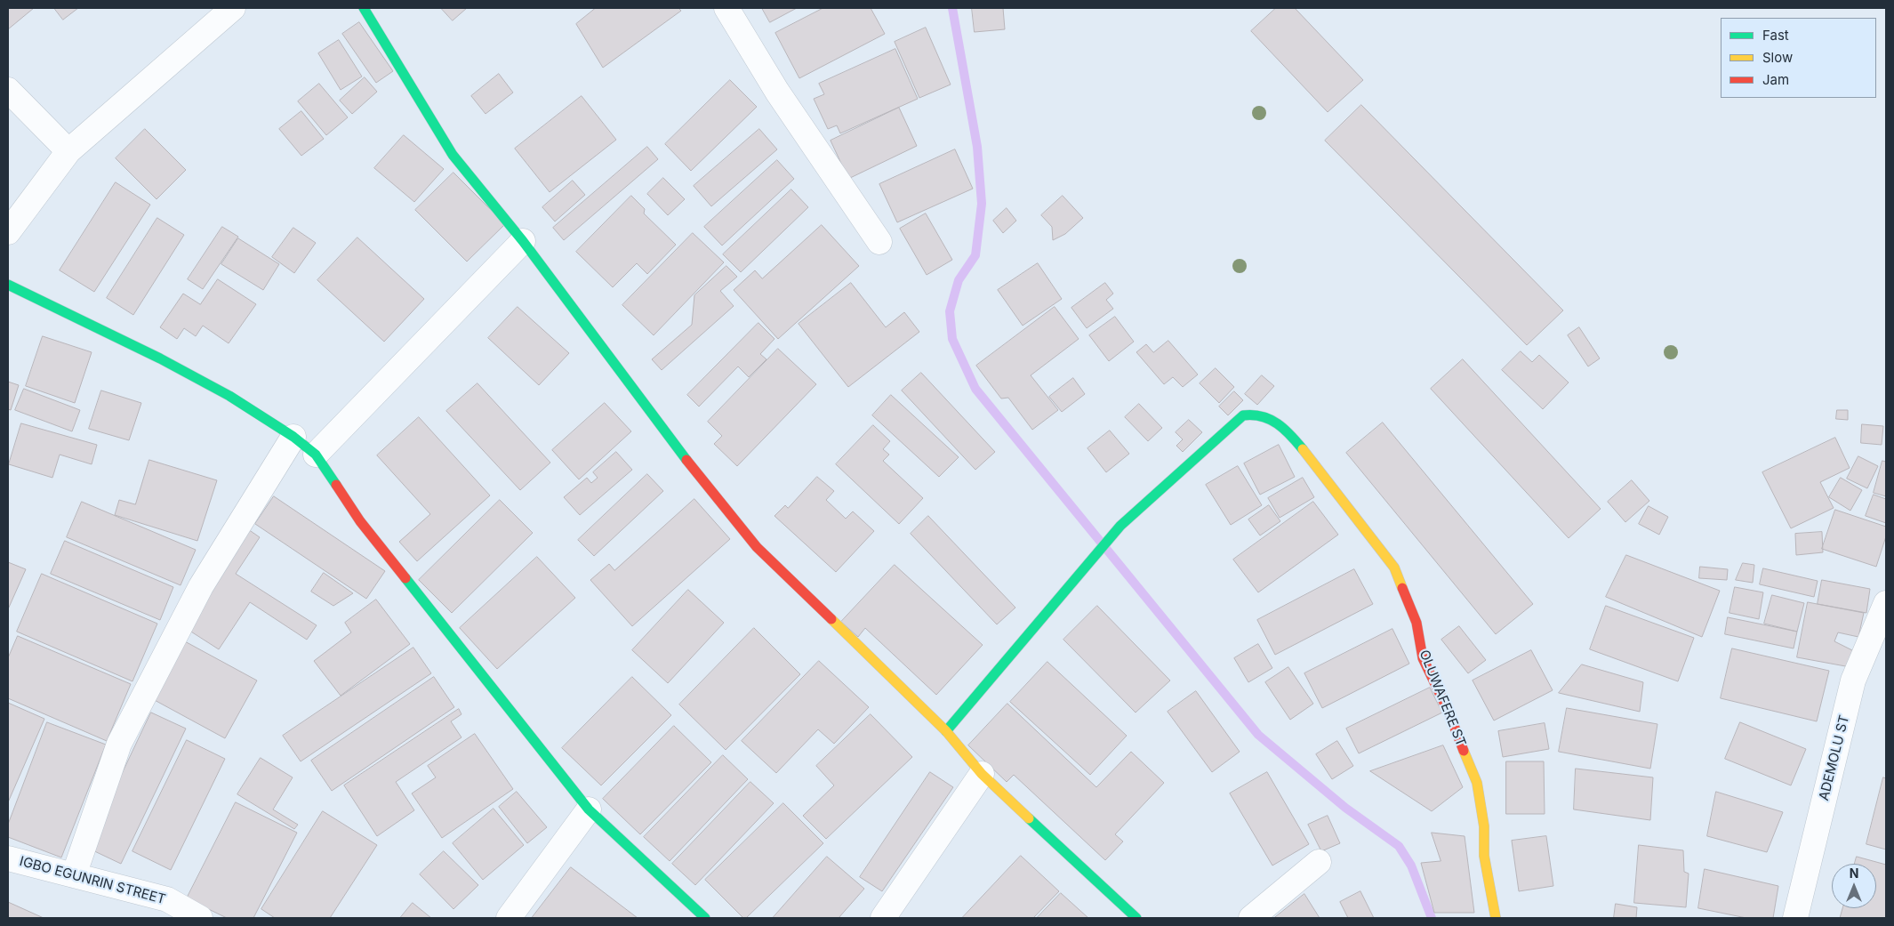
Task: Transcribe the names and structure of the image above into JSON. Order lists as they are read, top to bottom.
{
  "streets": {
    "street": ["OLUWAFERE ST", "ADEMOLU ST", "IGBO EGUNRIN STREET"]
  },
  "legend": ["Fast", "Slow", "Jam"],
  "north": "top"
}
